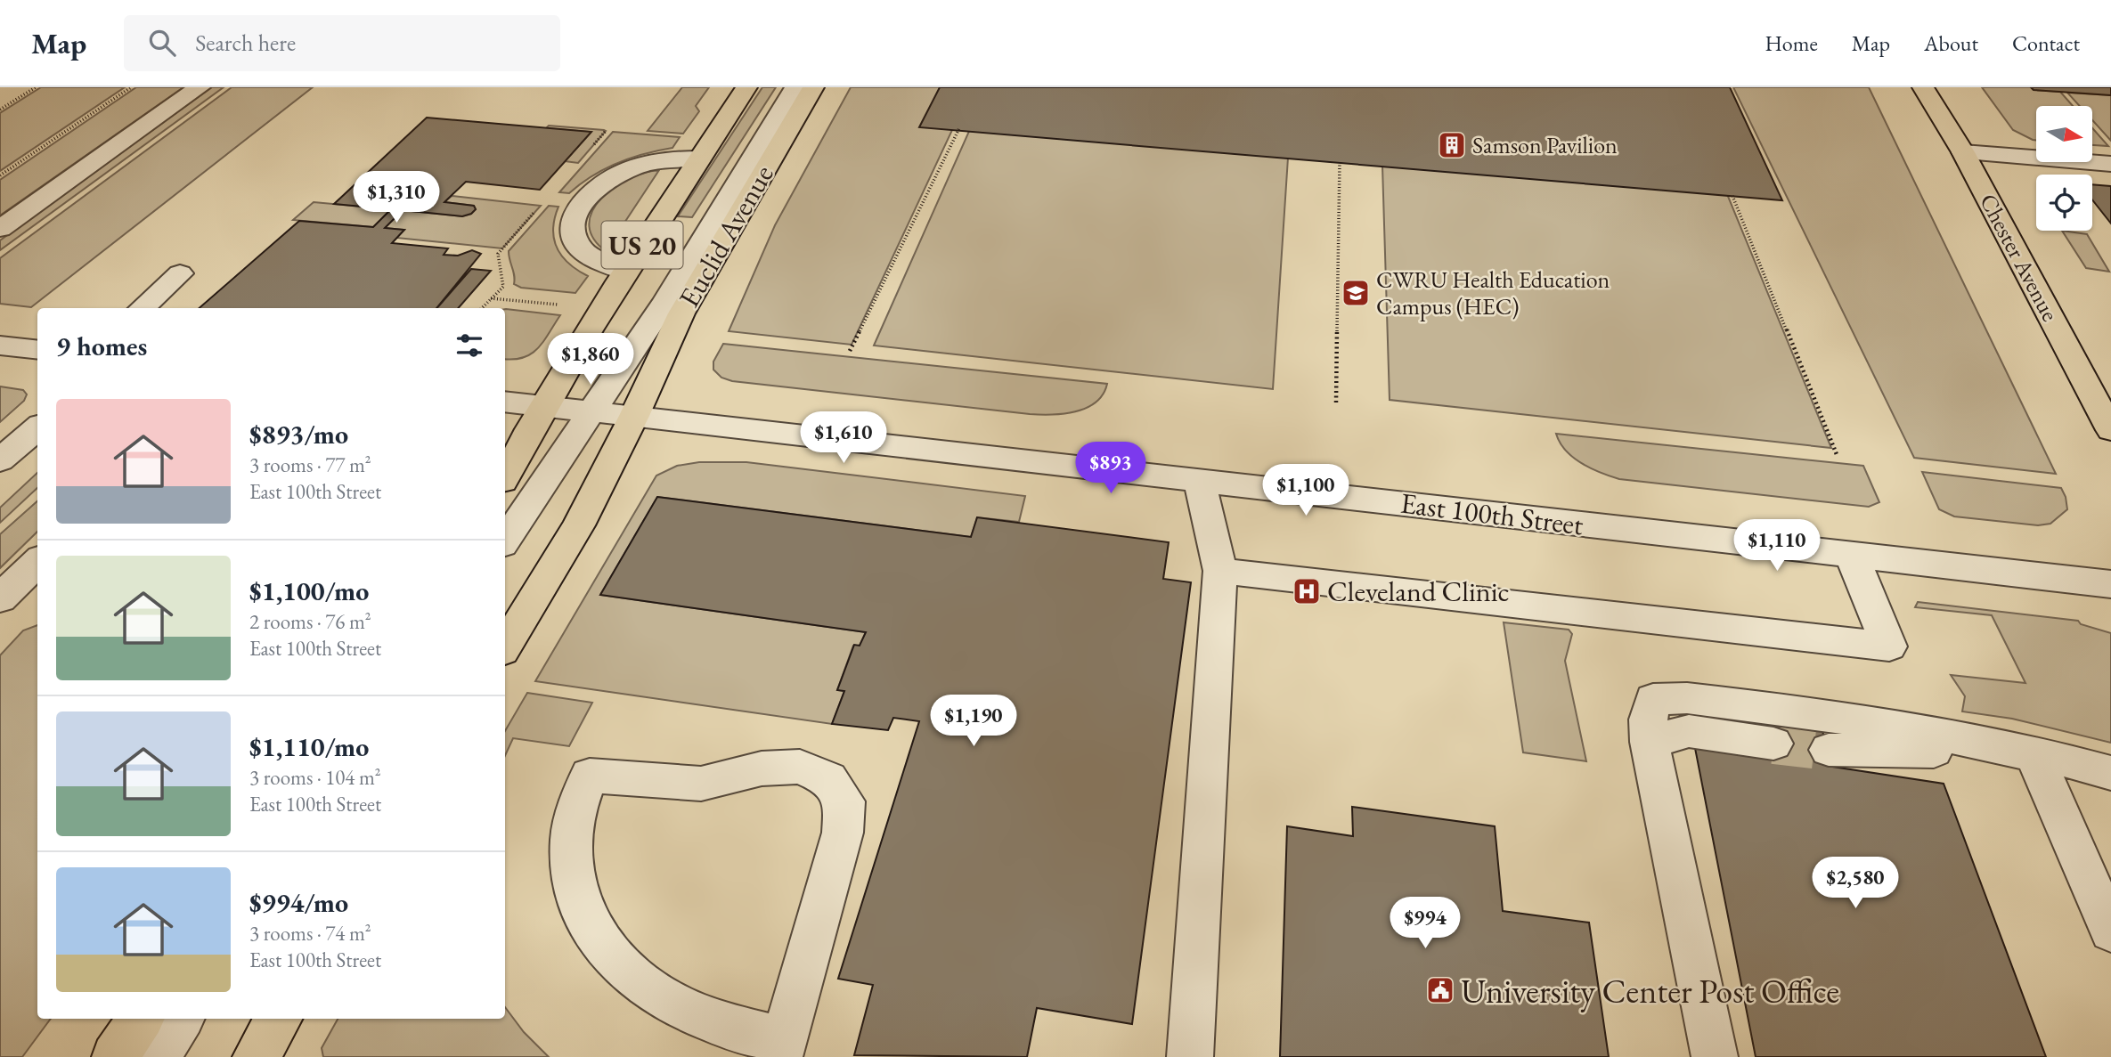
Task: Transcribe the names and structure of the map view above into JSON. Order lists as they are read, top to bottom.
{
  "streets": {
    "main road": ["Euclid Avenue", "US 20", "Chester Avenue"],
    "street": ["East 100th Street"]
  },
  "crossings": [
    ["Euclid Avenue", "East 100th Street"],
    ["US 20", "East 100th Street"]
  ],
  "places": {
    "building": ["Samson Pavilion"],
    "school or university": ["CWRU Health Education Campus (HEC)"],
    "hospital": ["Cleveland Clinic"],
    "public building": ["University Center Post Office"]
  },
  "north": "right",
  "page": {
    "header": "Map",
    "search": "Search here",
    "nav": [
      "Home",
      "Map",
      "About",
      "Contact"
    ],
    "price": [
      "$1,310",
      "$1,860",
      "$1,610",
      "$893",
      "$1,100",
      "$1,110",
      "$1,190",
      "$2,580",
      "$994"
    ],
    "heading": "9 homes",
    "list": [
      {
        "name": "$893/mo",
        "note": "3 rooms · 77 m² · East 100th Street"
      },
      {
        "name": "$1,100/mo",
        "note": "2 rooms · 76 m² · East 100th Street"
      },
      {
        "name": "$1,110/mo",
        "note": "3 rooms · 104 m² · East 100th Street"
      },
      {
        "name": "$994/mo",
        "note": "3 rooms · 74 m² · East 100th Street"
      }
    ]
  }
}
